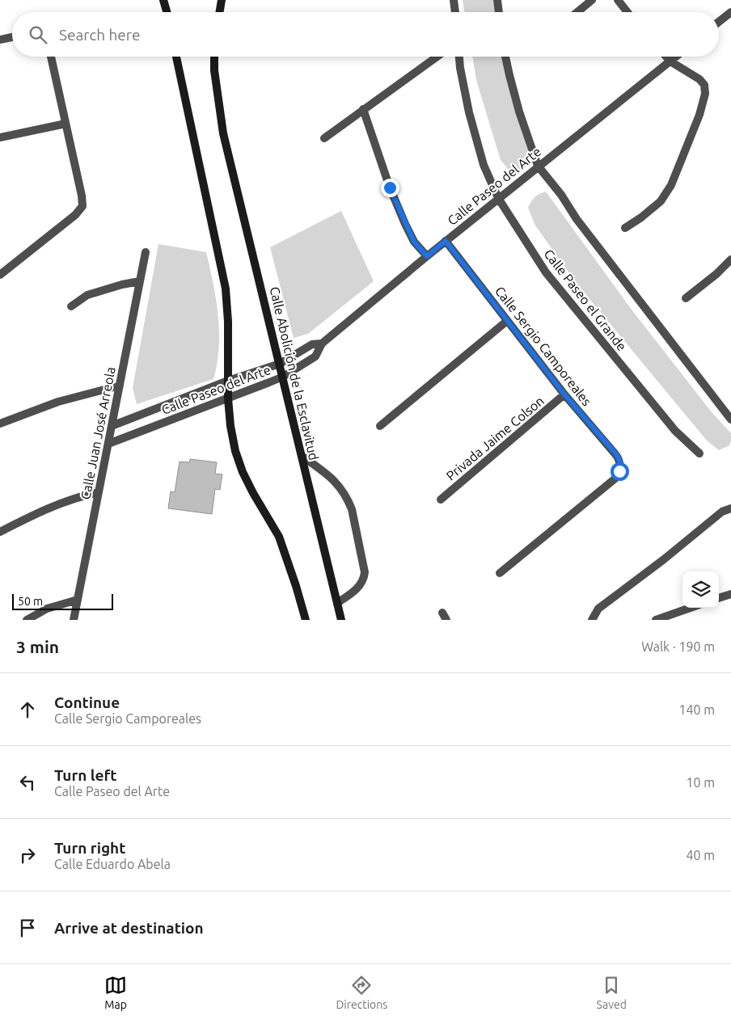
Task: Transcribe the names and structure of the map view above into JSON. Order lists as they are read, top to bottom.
{
  "streets": {
    "main road": ["Calle Abolición de la Esclavitud"],
    "street": [
      "Calle Paseo del Arte",
      "Calle Paseo el Grande",
      "Calle Sergio Camporeales",
      "Calle Juan José Arreola",
      "Privada Jaime Colson"
    ]
  },
  "crossings": [
    ["Calle Paseo del Arte", "Calle Paseo el Grande"],
    ["Calle Paseo del Arte", "Calle Sergio Camporeales"],
    ["Calle Paseo del Arte", "Calle Abolición de la Esclavitud"],
    ["Calle Paseo del Arte", "Calle Juan José Arreola"],
    ["Calle Sergio Camporeales", "Privada Jaime Colson"]
  ],
  "scale_bar": "50 m",
  "page": {
    "search": "Search here",
    "scale": "50 m",
    "heading": ["3 min", "Walk · 190 m"],
    "list": [
      ["Continue", "Calle Sergio Camporeales", "140 m"],
      ["Turn left", "Calle Paseo del Arte", "10 m"],
      ["Turn right", "Calle Eduardo Abela", "40 m"],
      "Arrive at destination"
    ],
    "nav": ["Map", "Directions", "Saved"]
  }
}
